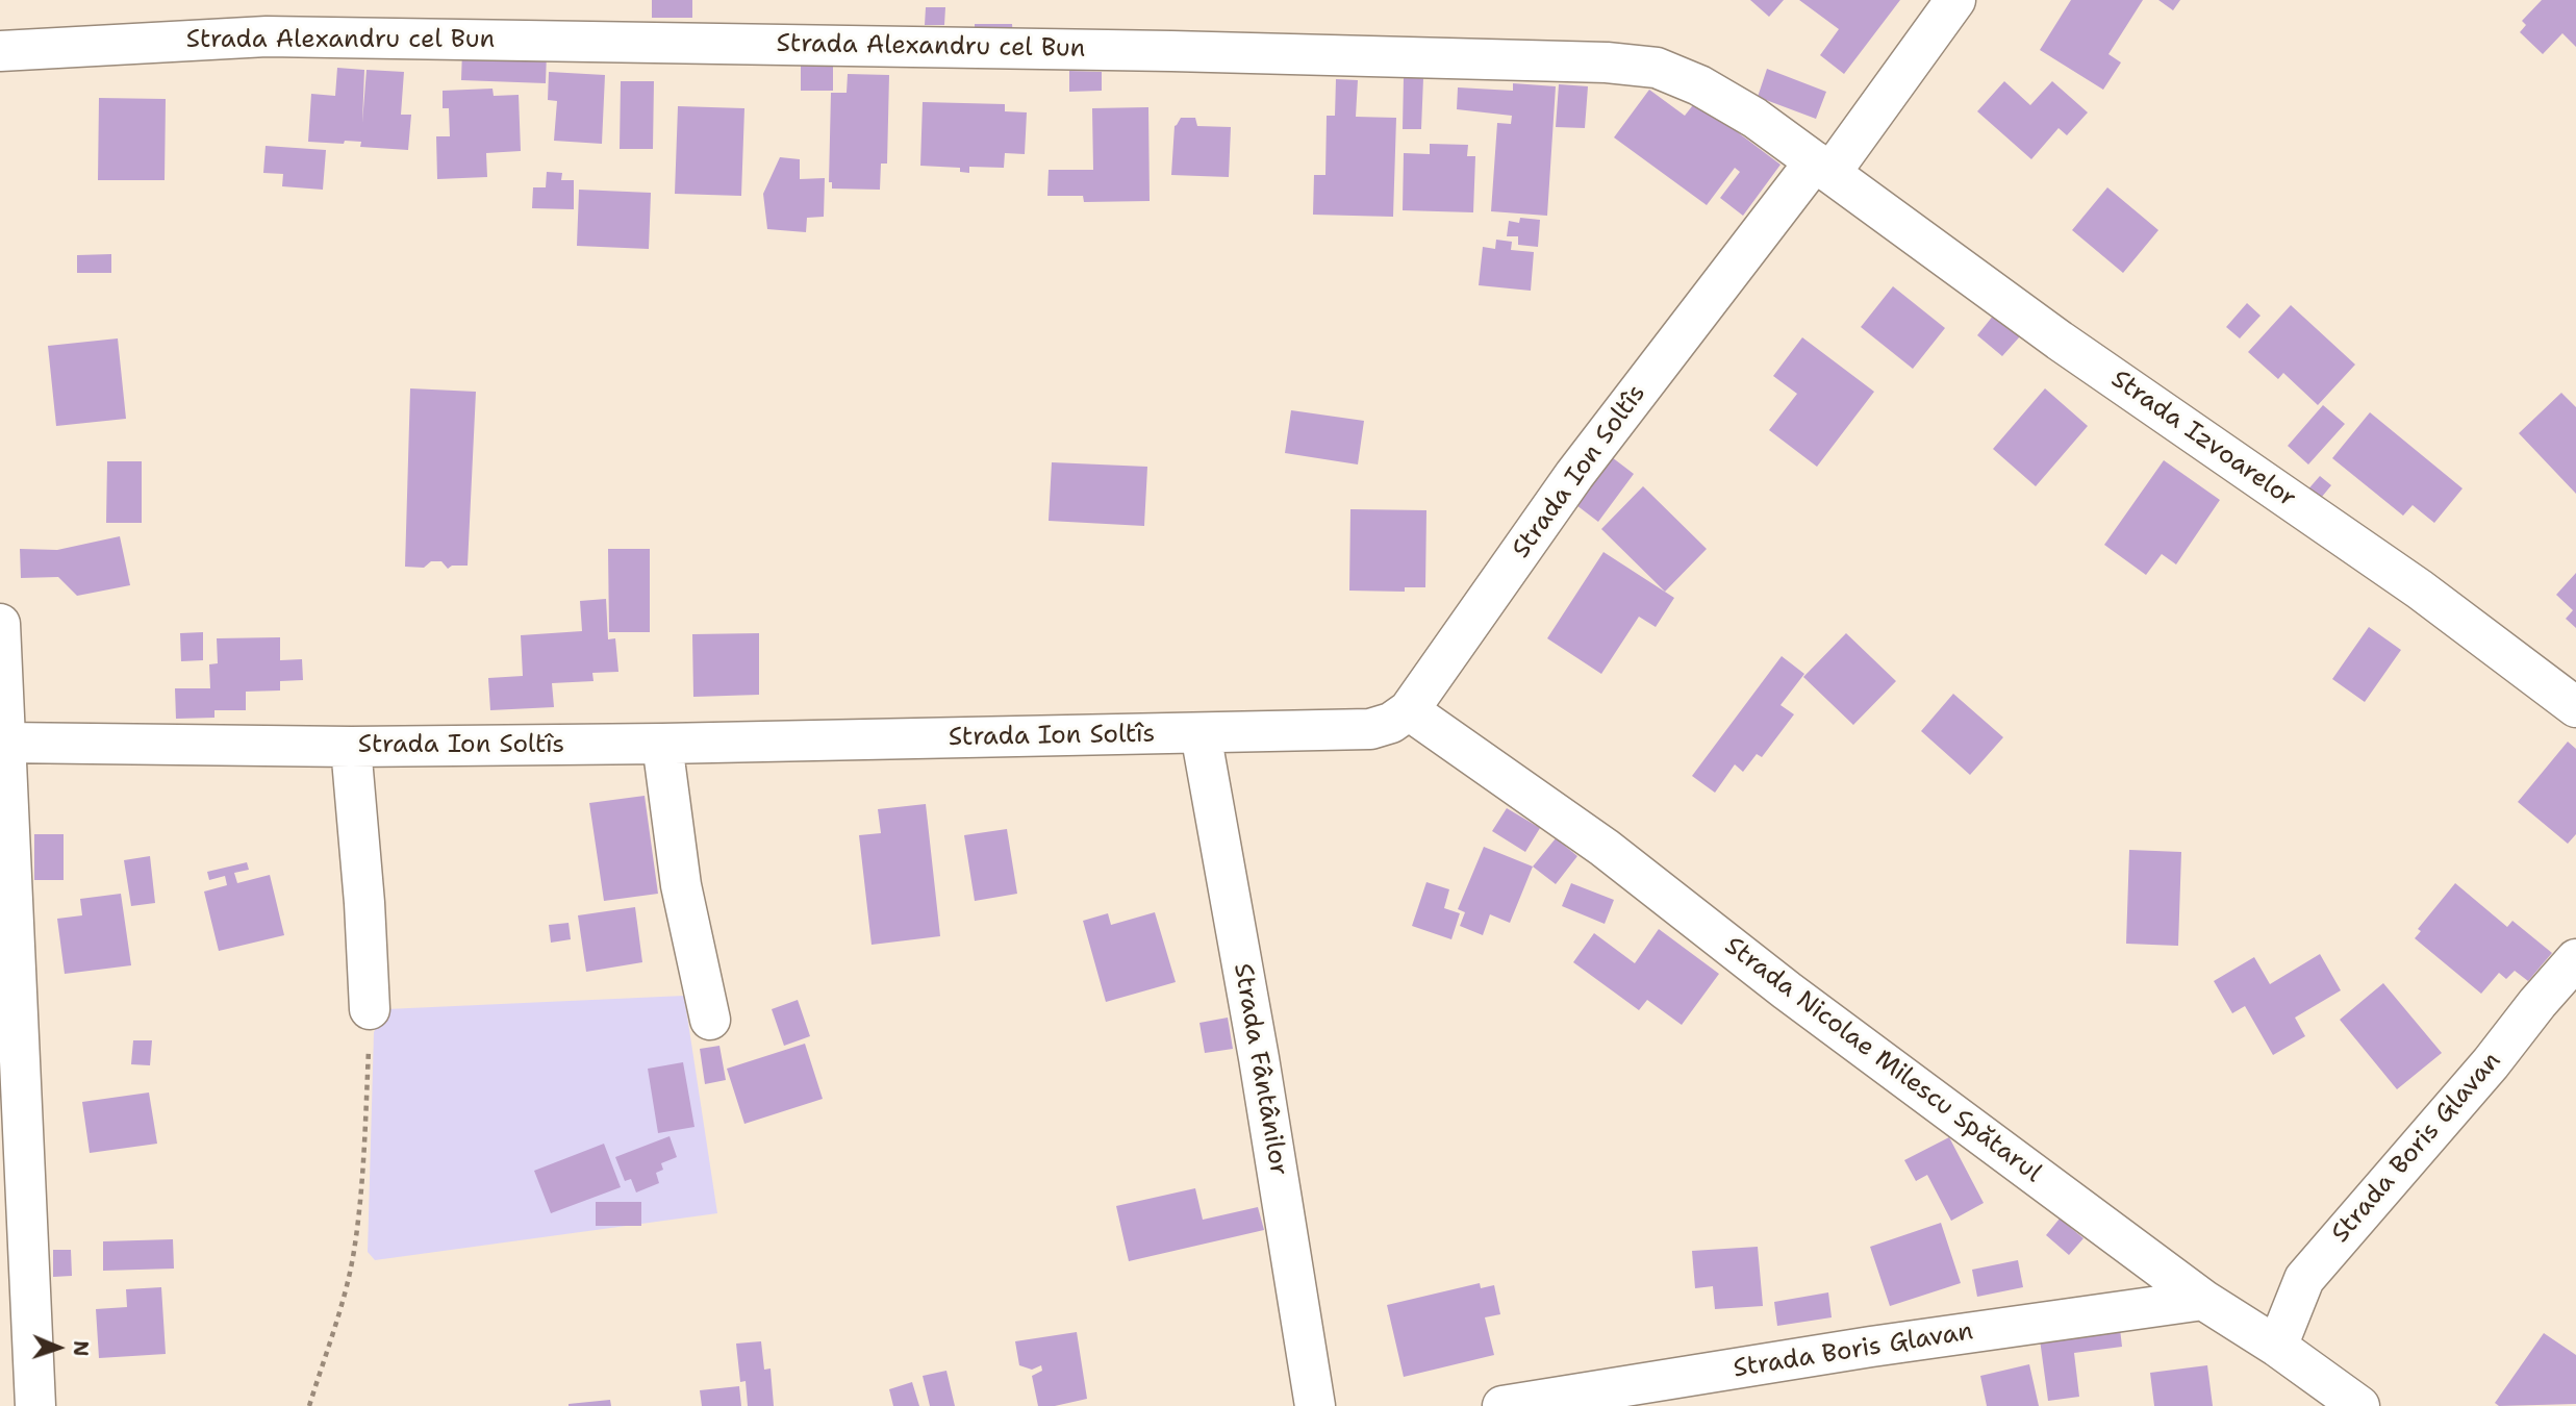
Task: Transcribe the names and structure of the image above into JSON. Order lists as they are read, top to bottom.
{
  "streets": {
    "street": [
      "Strada Alexandru cel Bun",
      "Strada Izvoarelor",
      "Strada Ion Soltîs",
      "Strada Nicolae Milescu Spătarul",
      "Strada Fântânilor",
      "Strada Boris Glavan"
    ]
  },
  "crossings": [
    ["Strada Alexandru cel Bun", "Strada Izvoarelor"],
    ["Strada Alexandru cel Bun", "Strada Ion Soltîs"],
    ["Strada Izvoarelor", "Strada Ion Soltîs"],
    ["Strada Ion Soltîs", "Strada Nicolae Milescu Spătarul"],
    ["Strada Ion Soltîs", "Strada Fântânilor"],
    ["Strada Nicolae Milescu Spătarul", "Strada Boris Glavan"]
  ],
  "north": "right"
}
